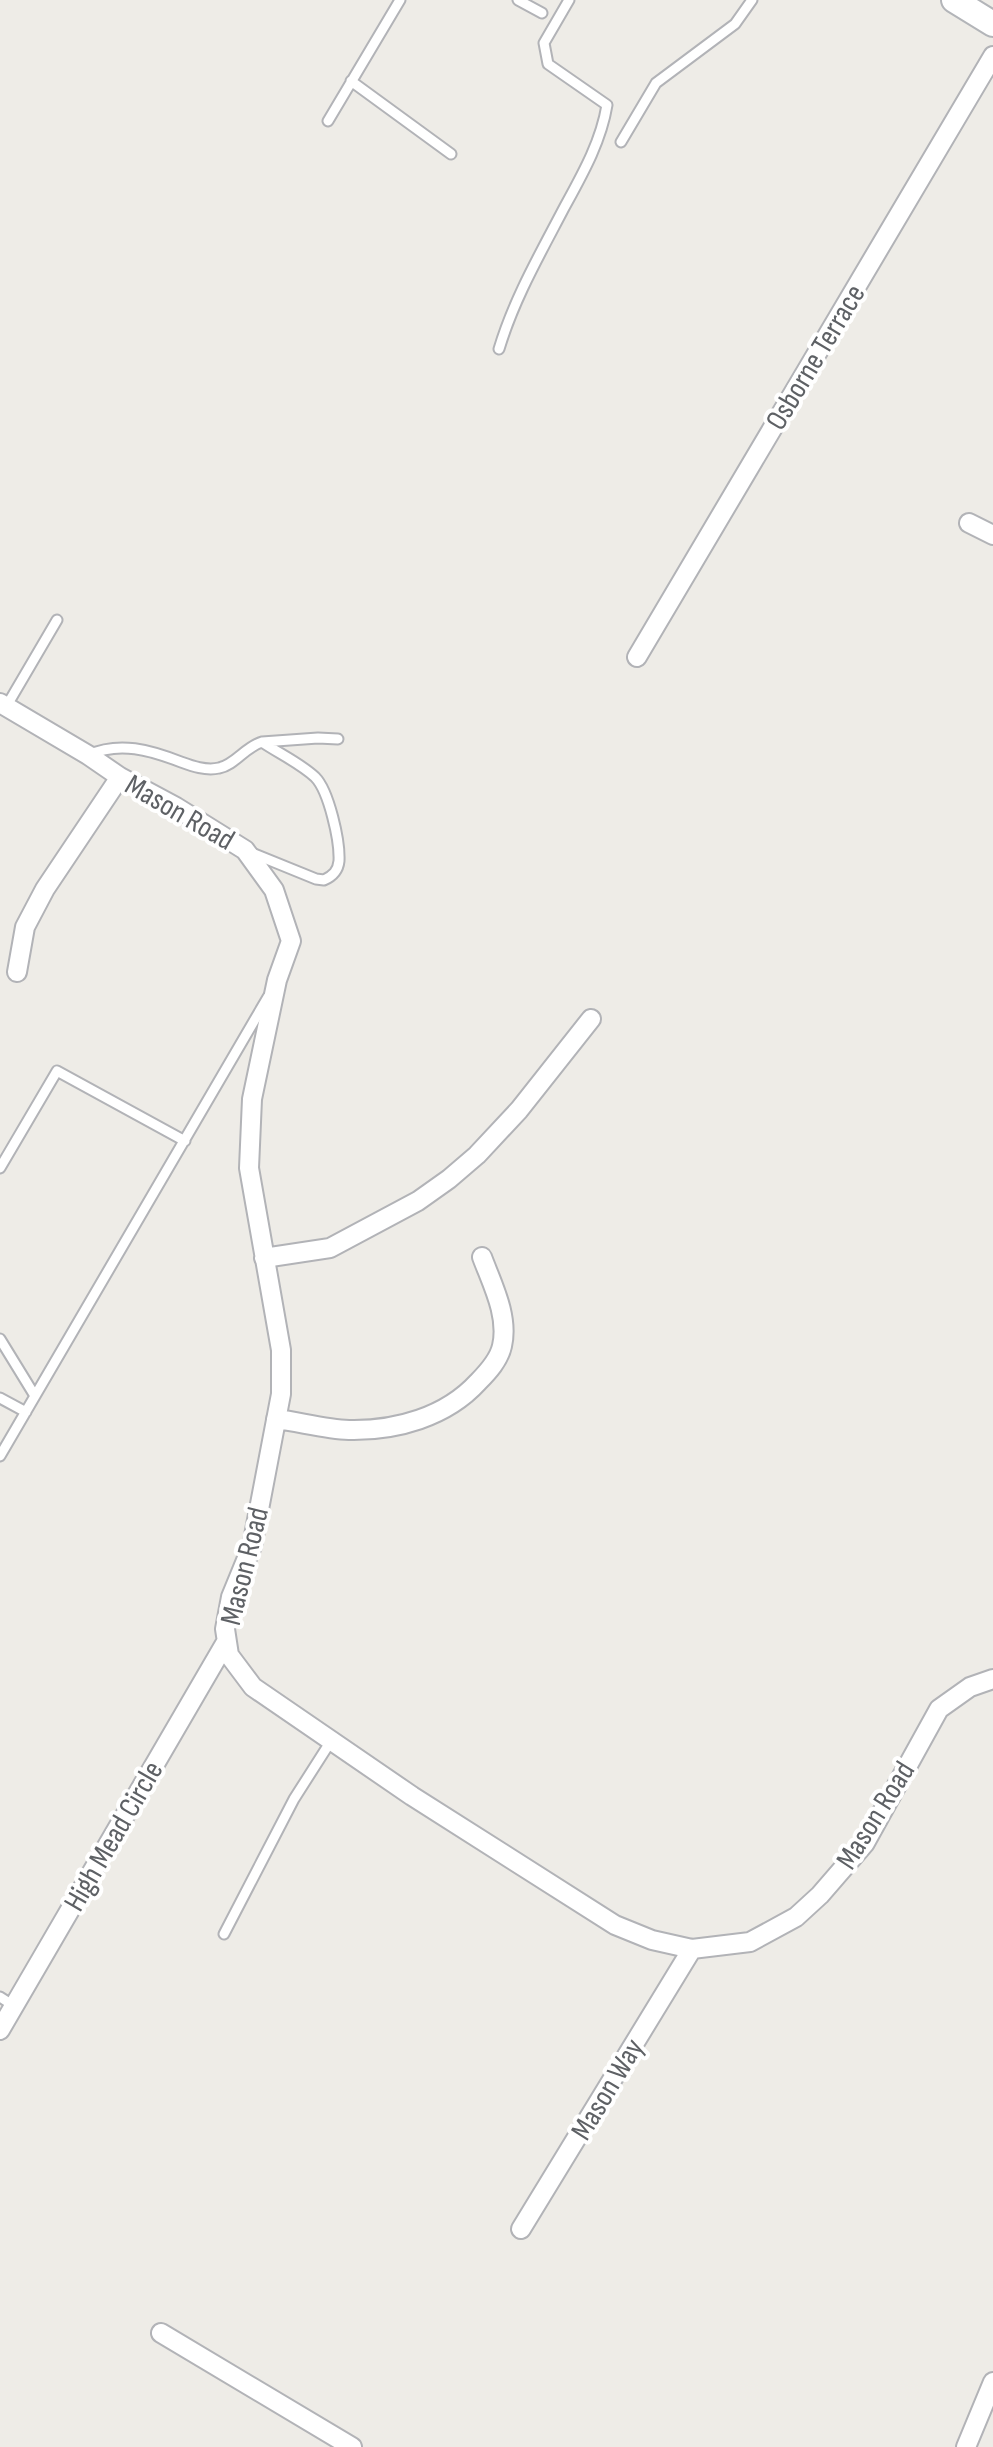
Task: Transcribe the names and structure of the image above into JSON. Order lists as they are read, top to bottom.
{
  "streets": {
    "street": [
      "Osborne Terrace",
      "Mason Road",
      "High Mead Circle",
      "Mason Way"
    ]
  },
  "crossings": [
    ["Mason Road", "High Mead Circle"],
    ["Mason Road", "Mason Way"]
  ]
}
